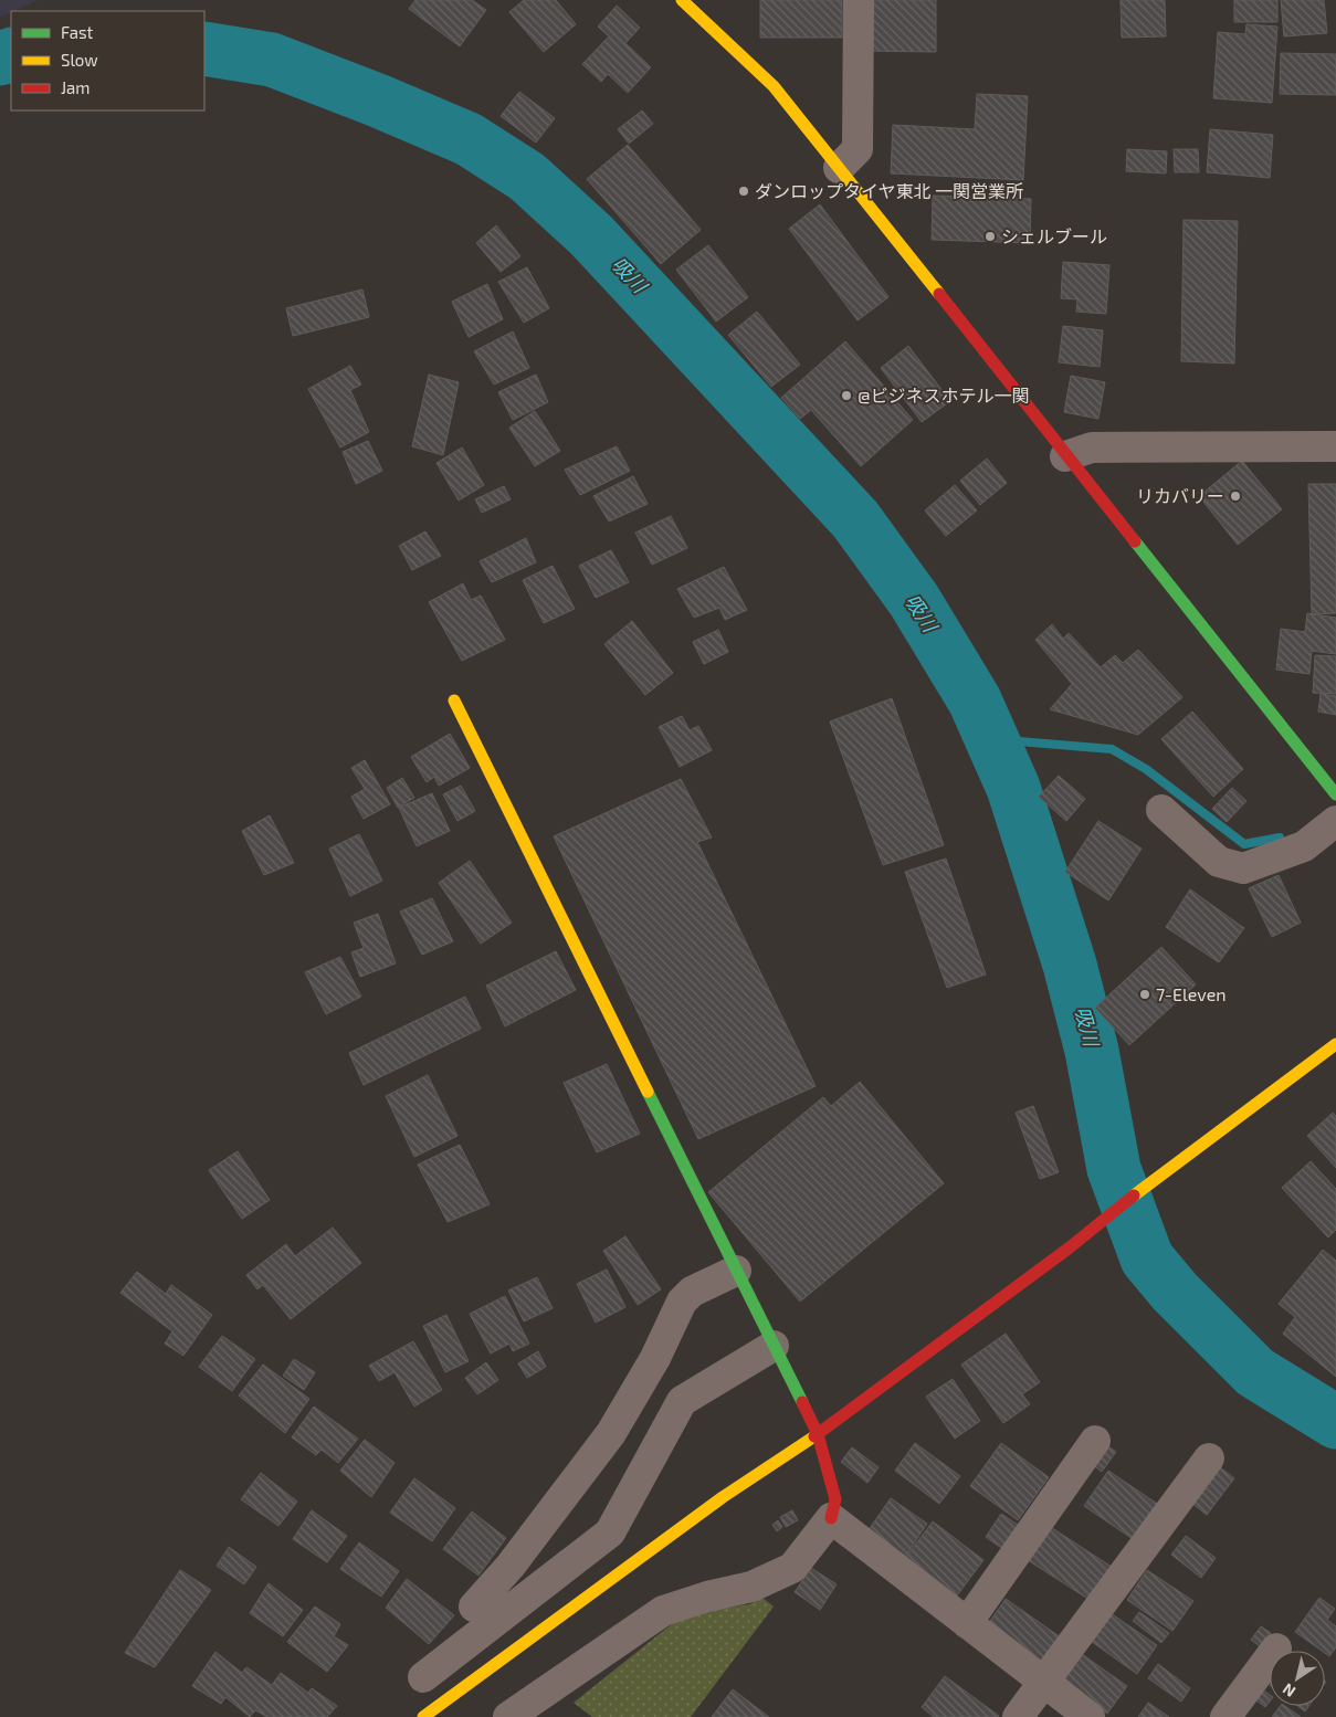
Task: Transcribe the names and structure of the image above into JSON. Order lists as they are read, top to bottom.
{
  "water": ["吸川"],
  "places": [
    "ダンロップタイヤ東北 一関営業所",
    "シェルブール",
    "@ビジネスホテル一関",
    "リカバリー",
    "7-Eleven"
  ],
  "legend": ["Fast", "Slow", "Jam"],
  "north": "bottom left"
}
